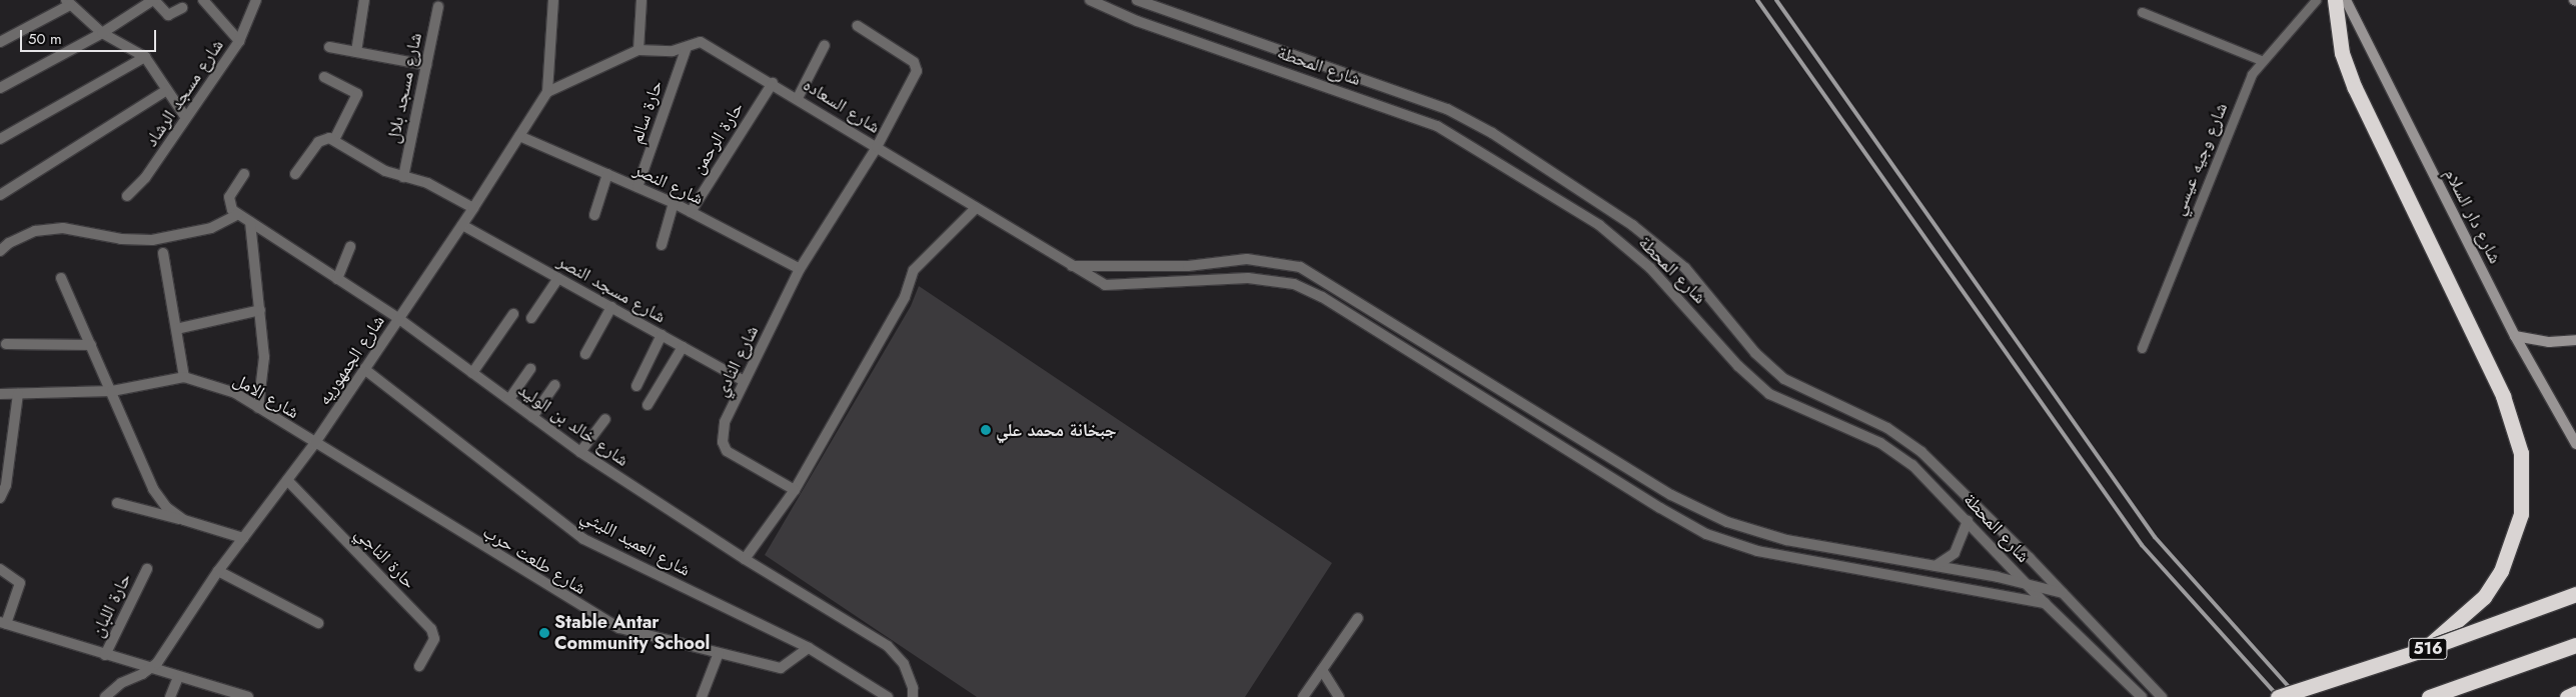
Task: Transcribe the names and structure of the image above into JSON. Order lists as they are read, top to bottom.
{
  "streets": {
    "highway": ["516"],
    "main road": ["شارع دار السلام"],
    "street": [
      "شارع المحطة",
      "شارع مسجد بلال",
      "شارع مسجد الرشاد",
      "شارع السعاده",
      "حارة سالم",
      "حارة الرحمن",
      "شارع النصر",
      "شارع مسجد النصر",
      "شارع الجمهوريه",
      "شارع النادي",
      "شارع الامل",
      "شارع خالد بن الوليد",
      "شارع العميد الليثي",
      "حارة الناجي",
      "شارع طلعت حرب",
      "حارة اللبان"
    ],
    "lane": ["شارع وجيه عيسي"]
  },
  "crossings": [
    ["شارع السعاده", "حارة سالم"],
    ["شارع السعاده", "حارة الرحمن"],
    ["شارع السعاده", "شارع الجمهوريه"],
    ["شارع السعاده", "شارع النادي"],
    ["حارة سالم", "شارع النصر"],
    ["حارة الرحمن", "شارع النصر"],
    ["شارع النصر", "شارع الجمهوريه"],
    ["شارع النصر", "شارع النادي"],
    ["شارع مسجد النصر", "شارع الجمهوريه"],
    ["شارع مسجد النصر", "شارع النادي"],
    ["شارع الجمهوريه", "شارع الامل"],
    ["شارع الجمهوريه", "شارع خالد بن الوليد"],
    ["شارع الجمهوريه", "شارع العميد الليثي"],
    ["شارع الجمهوريه", "حارة الناجي"],
    ["شارع الجمهوريه", "شارع طلعت حرب"],
    ["شارع الامل", "شارع طلعت حرب"],
    ["شارع العميد الليثي", "شارع طلعت حرب"]
  ],
  "places": ["جبخانة محمد علي", "Stable Antar Community School"],
  "scale_bar": "50 m"
}
